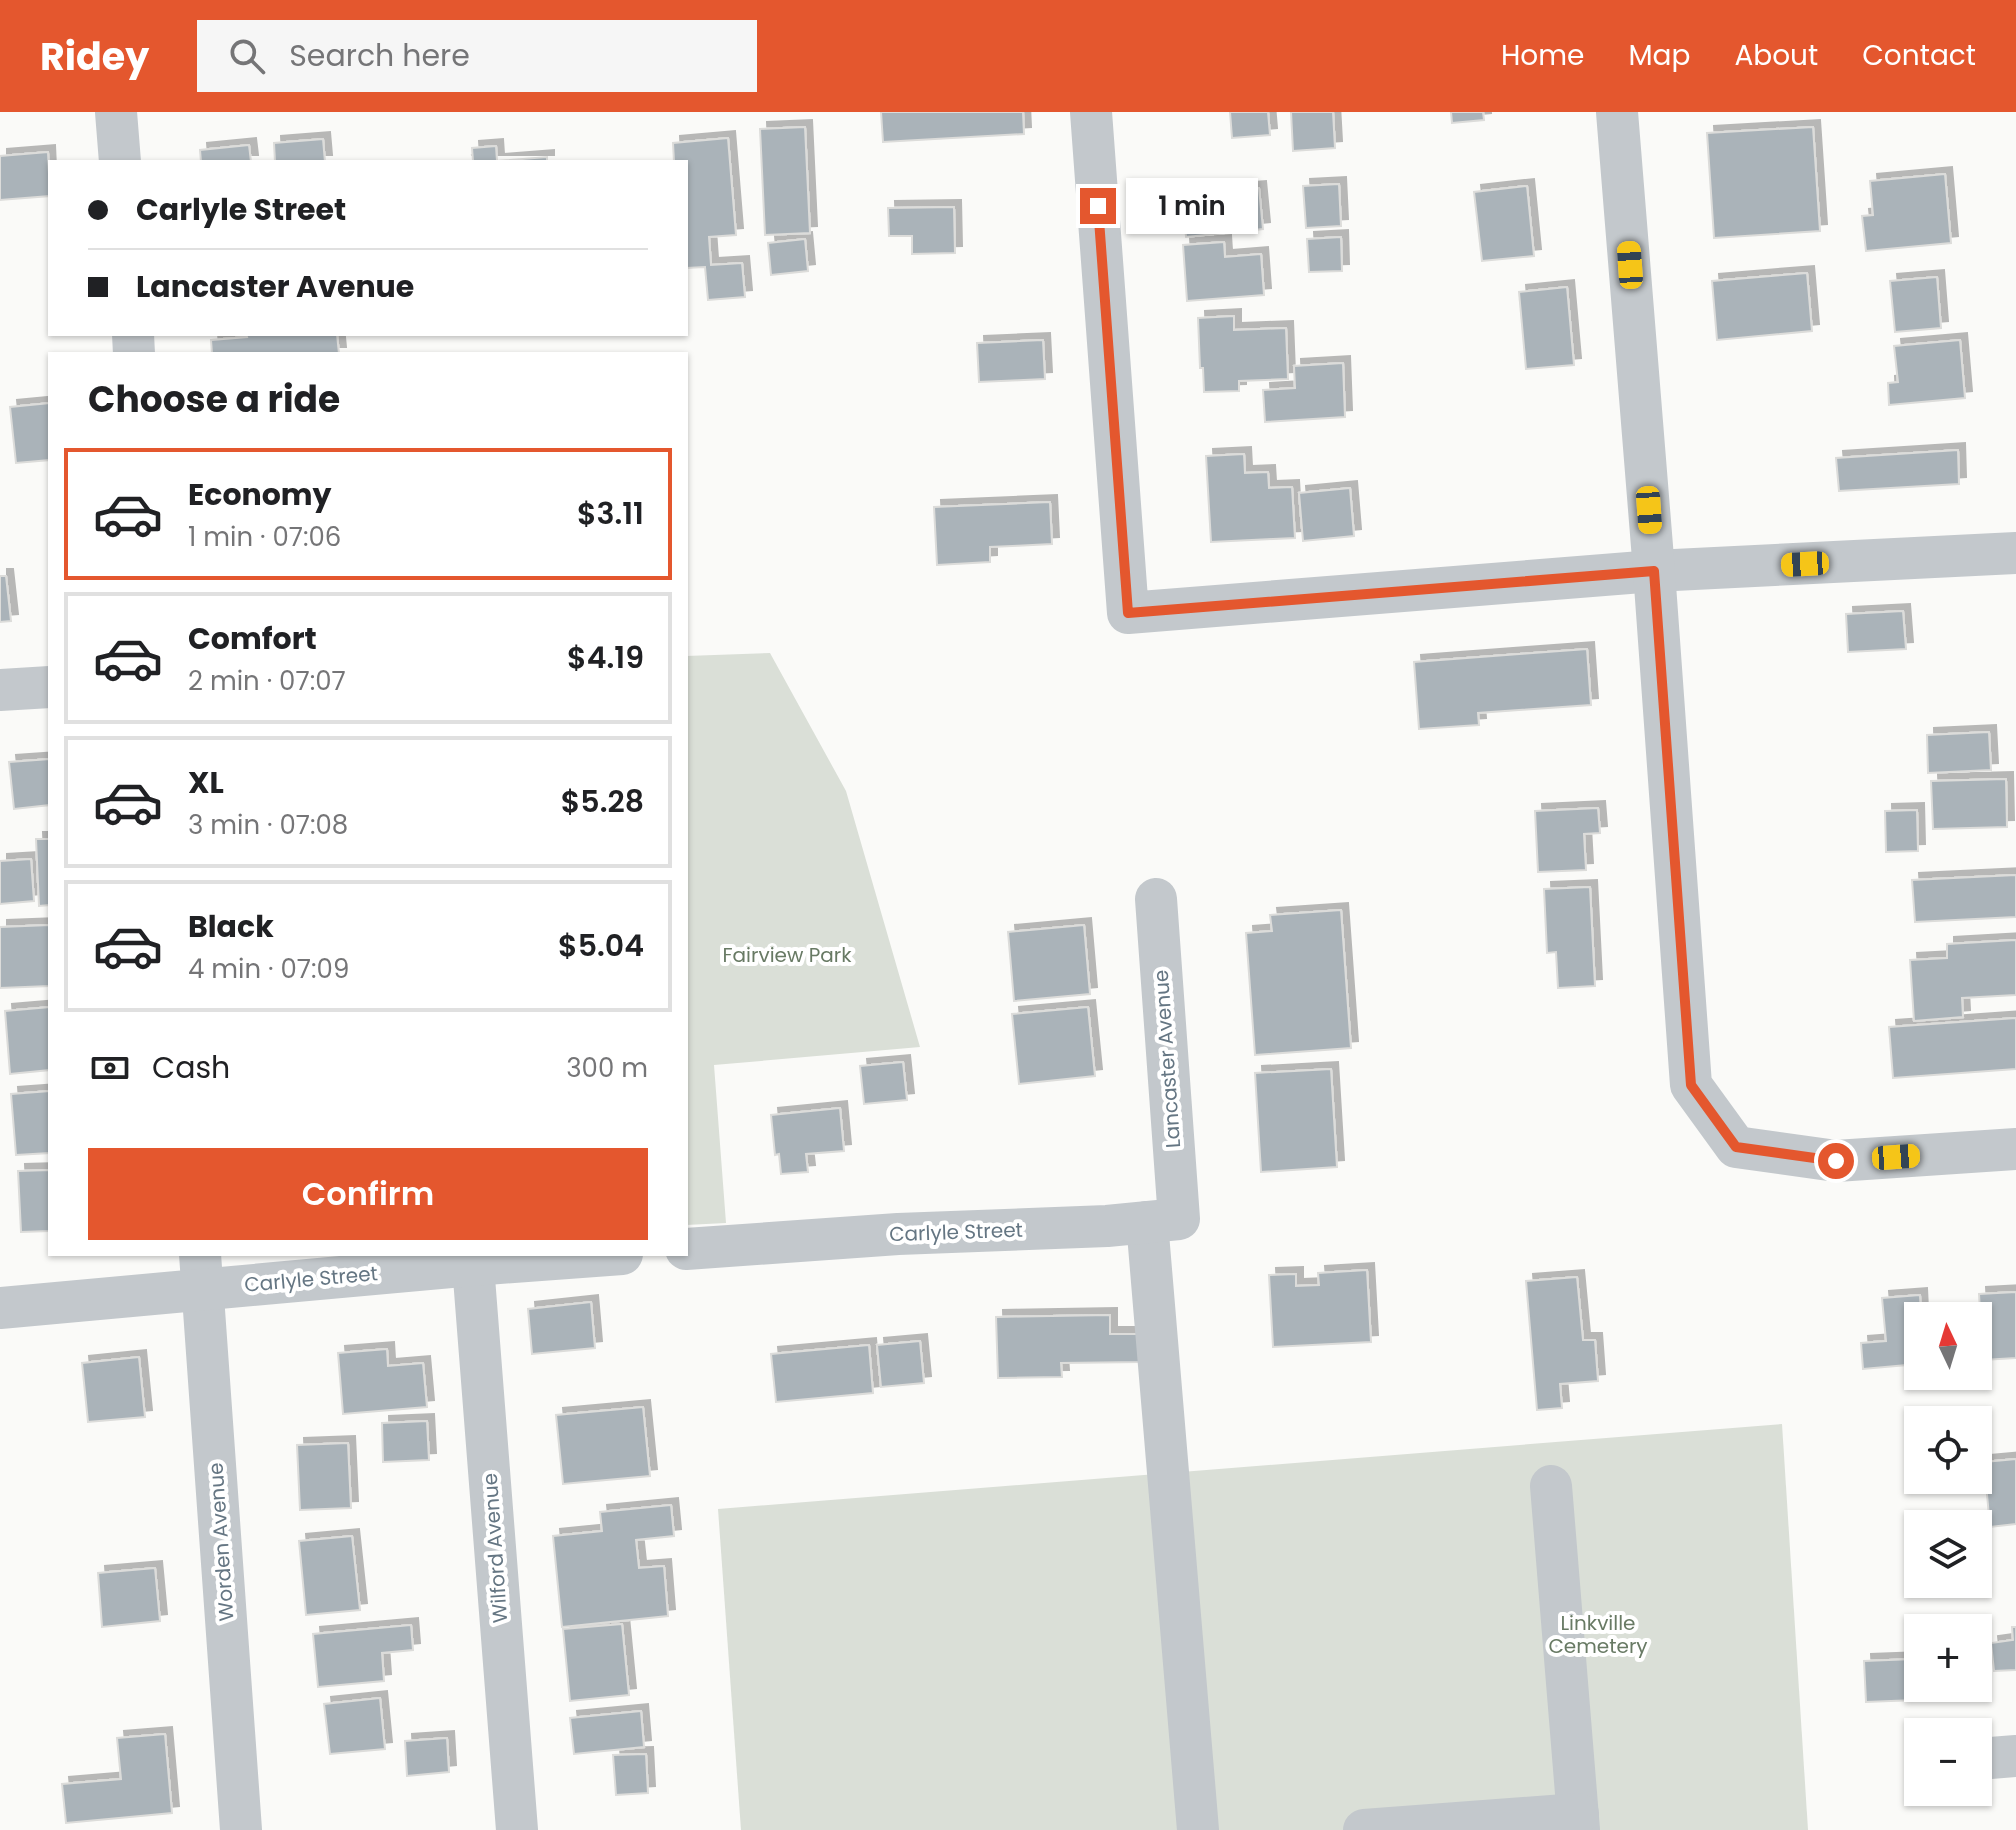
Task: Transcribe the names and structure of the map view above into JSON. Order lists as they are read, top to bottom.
{
  "streets": {
    "street": [
      "Lancaster Avenue",
      "Carlyle Street",
      "Worden Avenue",
      "Wilford Avenue"
    ]
  },
  "crossings": [
    ["Lancaster Avenue", "Carlyle Street"],
    ["Carlyle Street", "Worden Avenue"],
    ["Carlyle Street", "Wilford Avenue"]
  ],
  "parks": ["Fairview Park", "Linkville Cemetery"],
  "north": "top",
  "page": {
    "header": "Ridey",
    "search": "Search here",
    "nav": [
      "Home",
      "Map",
      "About",
      "Contact"
    ],
    "banner": ["Carlyle Street", "Lancaster Avenue"],
    "bubble": "1 min",
    "heading": "Choose a ride",
    "list": [
      {
        "name": "Economy",
        "note": "1 min · 07:06",
        "value": "$3.11"
      },
      {
        "name": "Comfort",
        "note": "2 min · 07:07",
        "value": "$4.19"
      },
      {
        "name": "XL",
        "note": "3 min · 07:08",
        "value": "$5.28"
      },
      {
        "name": "Black",
        "note": "4 min · 07:09",
        "value": "$5.04"
      }
    ],
    "pay": ["Cash", "300 m"],
    "buttons": "Confirm",
    "map_buttons": ["+", "−"]
  }
}
